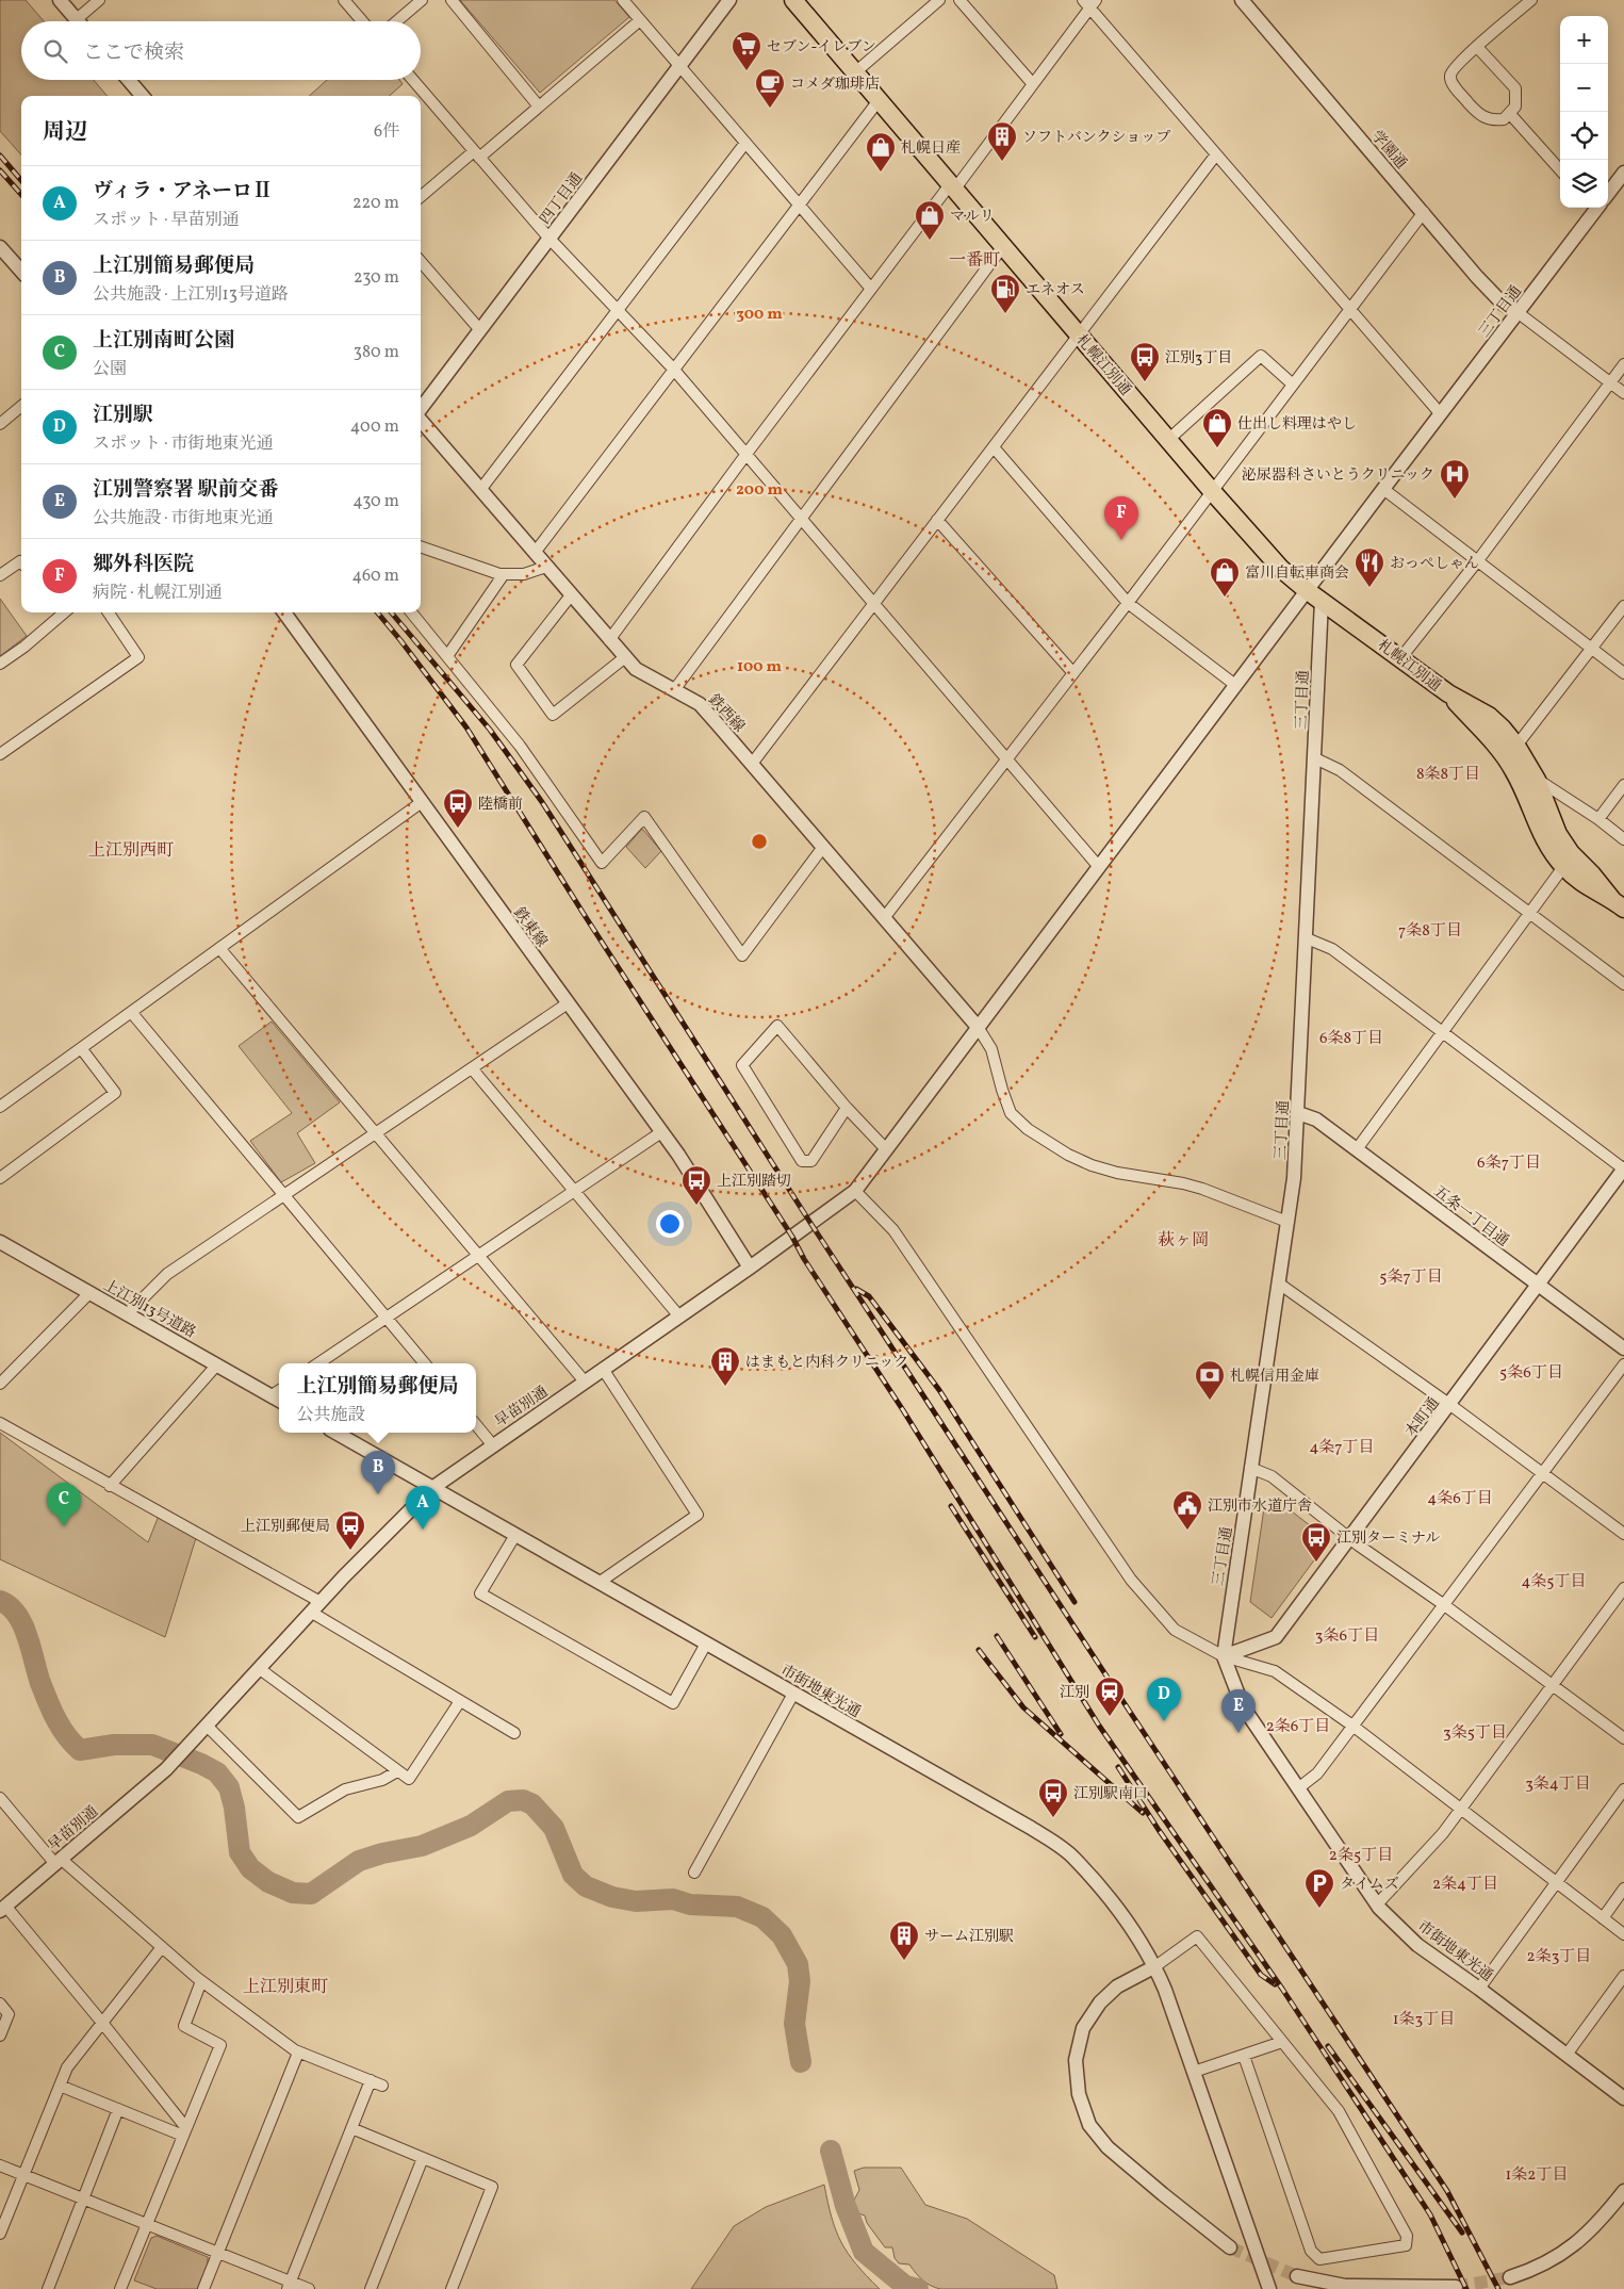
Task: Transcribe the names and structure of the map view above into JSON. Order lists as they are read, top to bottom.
{
  "streets": {
    "highway": ["札幌江別通"],
    "street": [
      "学園通",
      "四丁目通",
      "三丁目通",
      "鉄西線",
      "鉄東線",
      "五条一丁目通",
      "上江別13号道路",
      "早苗別通",
      "本町通",
      "市街地東光通"
    ]
  },
  "crossings": [
    ["学園通", "三丁目通"],
    ["三丁目通", "札幌江別通"],
    ["三丁目通", "五条一丁目通"],
    ["三丁目通", "早苗別通"],
    ["三丁目通", "本町通"],
    ["三丁目通", "市街地東光通"],
    ["札幌江別通", "早苗別通"],
    ["鉄西線", "早苗別通"],
    ["鉄東線", "早苗別通"],
    ["五条一丁目通", "本町通"],
    ["早苗別通", "市街地東光通"],
    ["本町通", "市街地東光通"]
  ],
  "districts": [
    "一番町",
    "8条8丁目",
    "上江別西町",
    "7条8丁目",
    "6条8丁目",
    "6条7丁目",
    "萩ヶ岡",
    "5条7丁目",
    "5条6丁目",
    "4条7丁目",
    "4条6丁目",
    "4条5丁目",
    "3条6丁目",
    "2条6丁目",
    "3条5丁目",
    "3条4丁目",
    "2条5丁目",
    "2条4丁目",
    "2条3丁目",
    "上江別東町",
    "1条3丁目",
    "1条2丁目"
  ],
  "places": {
    "supermarket": ["セブン-イレブン"],
    "cafe": ["コメダ珈琲店"],
    "building": ["ソフトバンクショップ", "はまもと内科クリニック", "サーム江別駅"],
    "shop": [
      "札幌日産",
      "マルリ",
      "仕出し料理はやし",
      "富川自転車商会"
    ],
    "fuel station": ["エネオス"],
    "bus stop": [
      "江別3丁目",
      "陸橋前",
      "上江別踏切",
      "上江別郵便局",
      "江別ターミナル",
      "江別駅南口"
    ],
    "hospital": ["泌尿器科さいとうクリニック"],
    "restaurant": ["おっぺしゃん"],
    "bank": ["札幌信用金庫"],
    "public building": ["江別市水道庁舎"],
    "station": ["江別"],
    "parking": ["タイムズ"]
  },
  "page": {
    "map_buttons": ["+", "−"],
    "search": "ここで検索",
    "heading": ["周辺", "6件"],
    "list": [
      {
        "mark": "A",
        "name": "ヴィラ・アネーロⅡ",
        "note": "スポット · 早苗別通",
        "value": "220 m"
      },
      {
        "mark": "B",
        "name": "上江別簡易郵便局",
        "note": "公共施設 · 上江別13号道路",
        "value": "230 m"
      },
      {
        "mark": "C",
        "name": "上江別南町公園",
        "note": "公園",
        "value": "380 m"
      },
      {
        "mark": "D",
        "name": "江別駅",
        "note": "スポット · 市街地東光通",
        "value": "400 m"
      },
      {
        "mark": "E",
        "name": "江別警察署 駅前交番",
        "note": "公共施設 · 市街地東光通",
        "value": "430 m"
      },
      {
        "mark": "F",
        "name": "郷外科医院",
        "note": "病院 · 札幌江別通",
        "value": "460 m"
      }
    ],
    "pins": [
      "F",
      "B",
      "C",
      "A",
      "D",
      "E"
    ],
    "popup": ["上江別簡易郵便局", "公共施設"]
  },
  "rings": ["300 m", "200 m", "100 m"]
}
